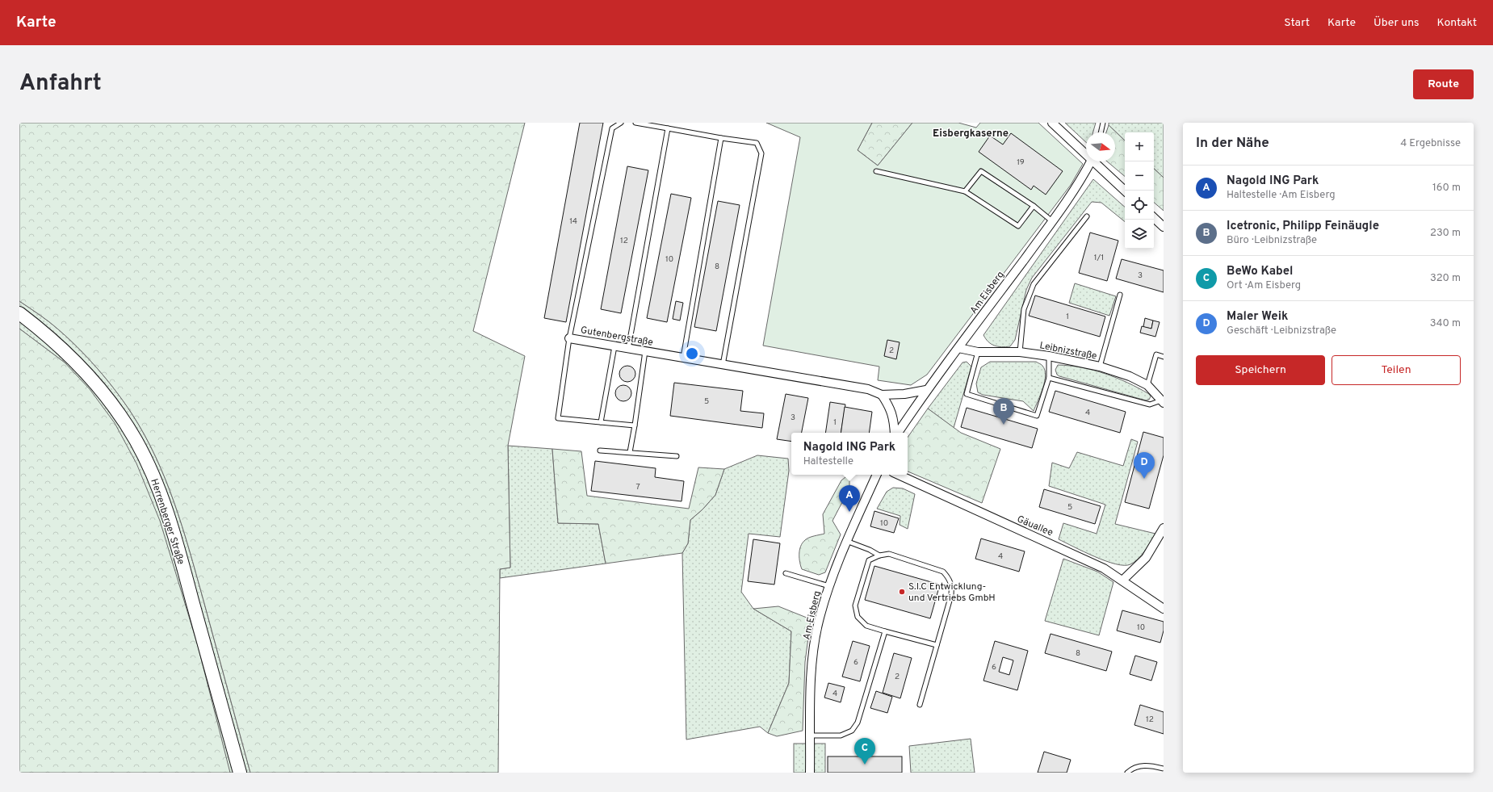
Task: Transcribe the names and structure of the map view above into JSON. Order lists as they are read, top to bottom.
{
  "streets": {
    "main road": ["Herrenberger Straße"],
    "street": [
      "Am Eisberg",
      "Gutenbergstraße",
      "Leibnizstraße",
      "Gäuallee"
    ]
  },
  "crossings": [
    ["Am Eisberg", "Gutenbergstraße"],
    ["Am Eisberg", "Leibnizstraße"]
  ],
  "districts": ["Eisbergkaserne"],
  "places": ["S.I.C Entwicklung- und Vertriebs GmbH"],
  "house_numbers": [
    "19",
    "14",
    "12",
    "1/1",
    "10",
    "8",
    "3",
    "1",
    "2",
    "5",
    "4",
    "3",
    "1",
    "7",
    "5",
    "10",
    "4",
    "10",
    "8",
    "6",
    "6",
    "2",
    "4",
    "12"
  ],
  "north": "right",
  "page": {
    "header": "Karte",
    "nav": [
      "Start",
      "Karte",
      "Über uns",
      "Kontakt"
    ],
    "title": "Anfahrt",
    "buttons": [
      "Route",
      ["Speichern", "Teilen"]
    ],
    "heading": ["In der Nähe", "4 Ergebnisse"],
    "map_buttons": ["+", "−"],
    "list": [
      {
        "mark": "A",
        "name": "Nagold ING Park",
        "note": "Haltestelle · Am Eisberg",
        "value": "160 m"
      },
      {
        "mark": "B",
        "name": "Icetronic, Philipp Feinäugle",
        "note": "Büro · Leibnizstraße",
        "value": "230 m"
      },
      {
        "mark": "C",
        "name": "BeWo Kabel",
        "note": "Ort · Am Eisberg",
        "value": "320 m"
      },
      {
        "mark": "D",
        "name": "Maler Weik",
        "note": "Geschäft · Leibnizstraße",
        "value": "340 m"
      }
    ],
    "pins": [
      "B",
      "D",
      "A",
      "C"
    ],
    "popup": ["Nagold ING Park", "Haltestelle"]
  }
}
